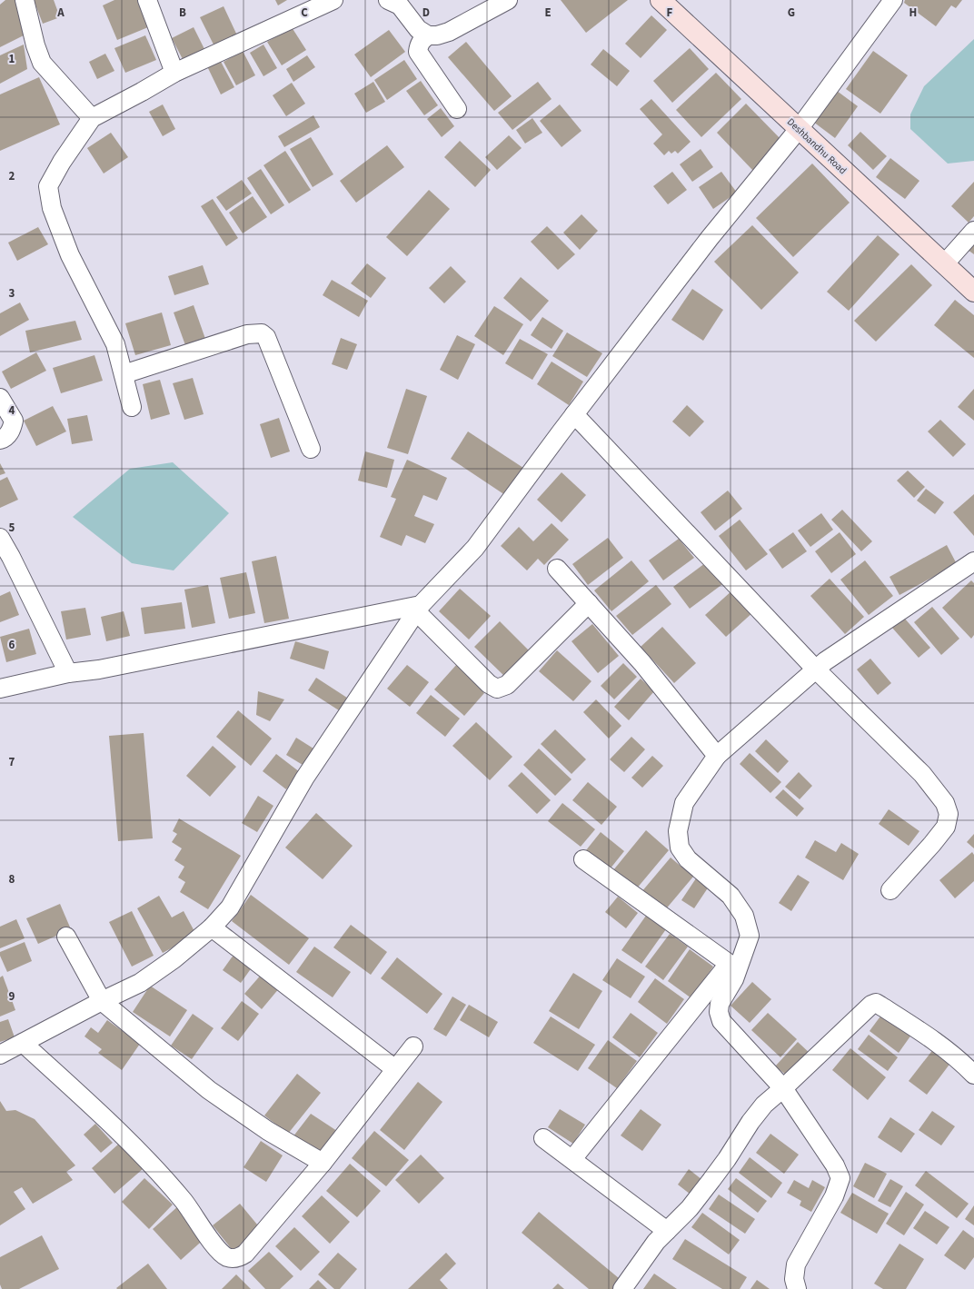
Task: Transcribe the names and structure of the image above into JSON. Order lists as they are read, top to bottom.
{
  "streets": {
    "street": ["Deshbandhu Road"]
  },
  "grid": {
    "columns": [
      "A",
      "B",
      "C",
      "D",
      "E",
      "F",
      "G",
      "H"
    ],
    "rows": [
      "1",
      "2",
      "3",
      "4",
      "5",
      "6",
      "7",
      "8",
      "9"
    ]
  }
}
